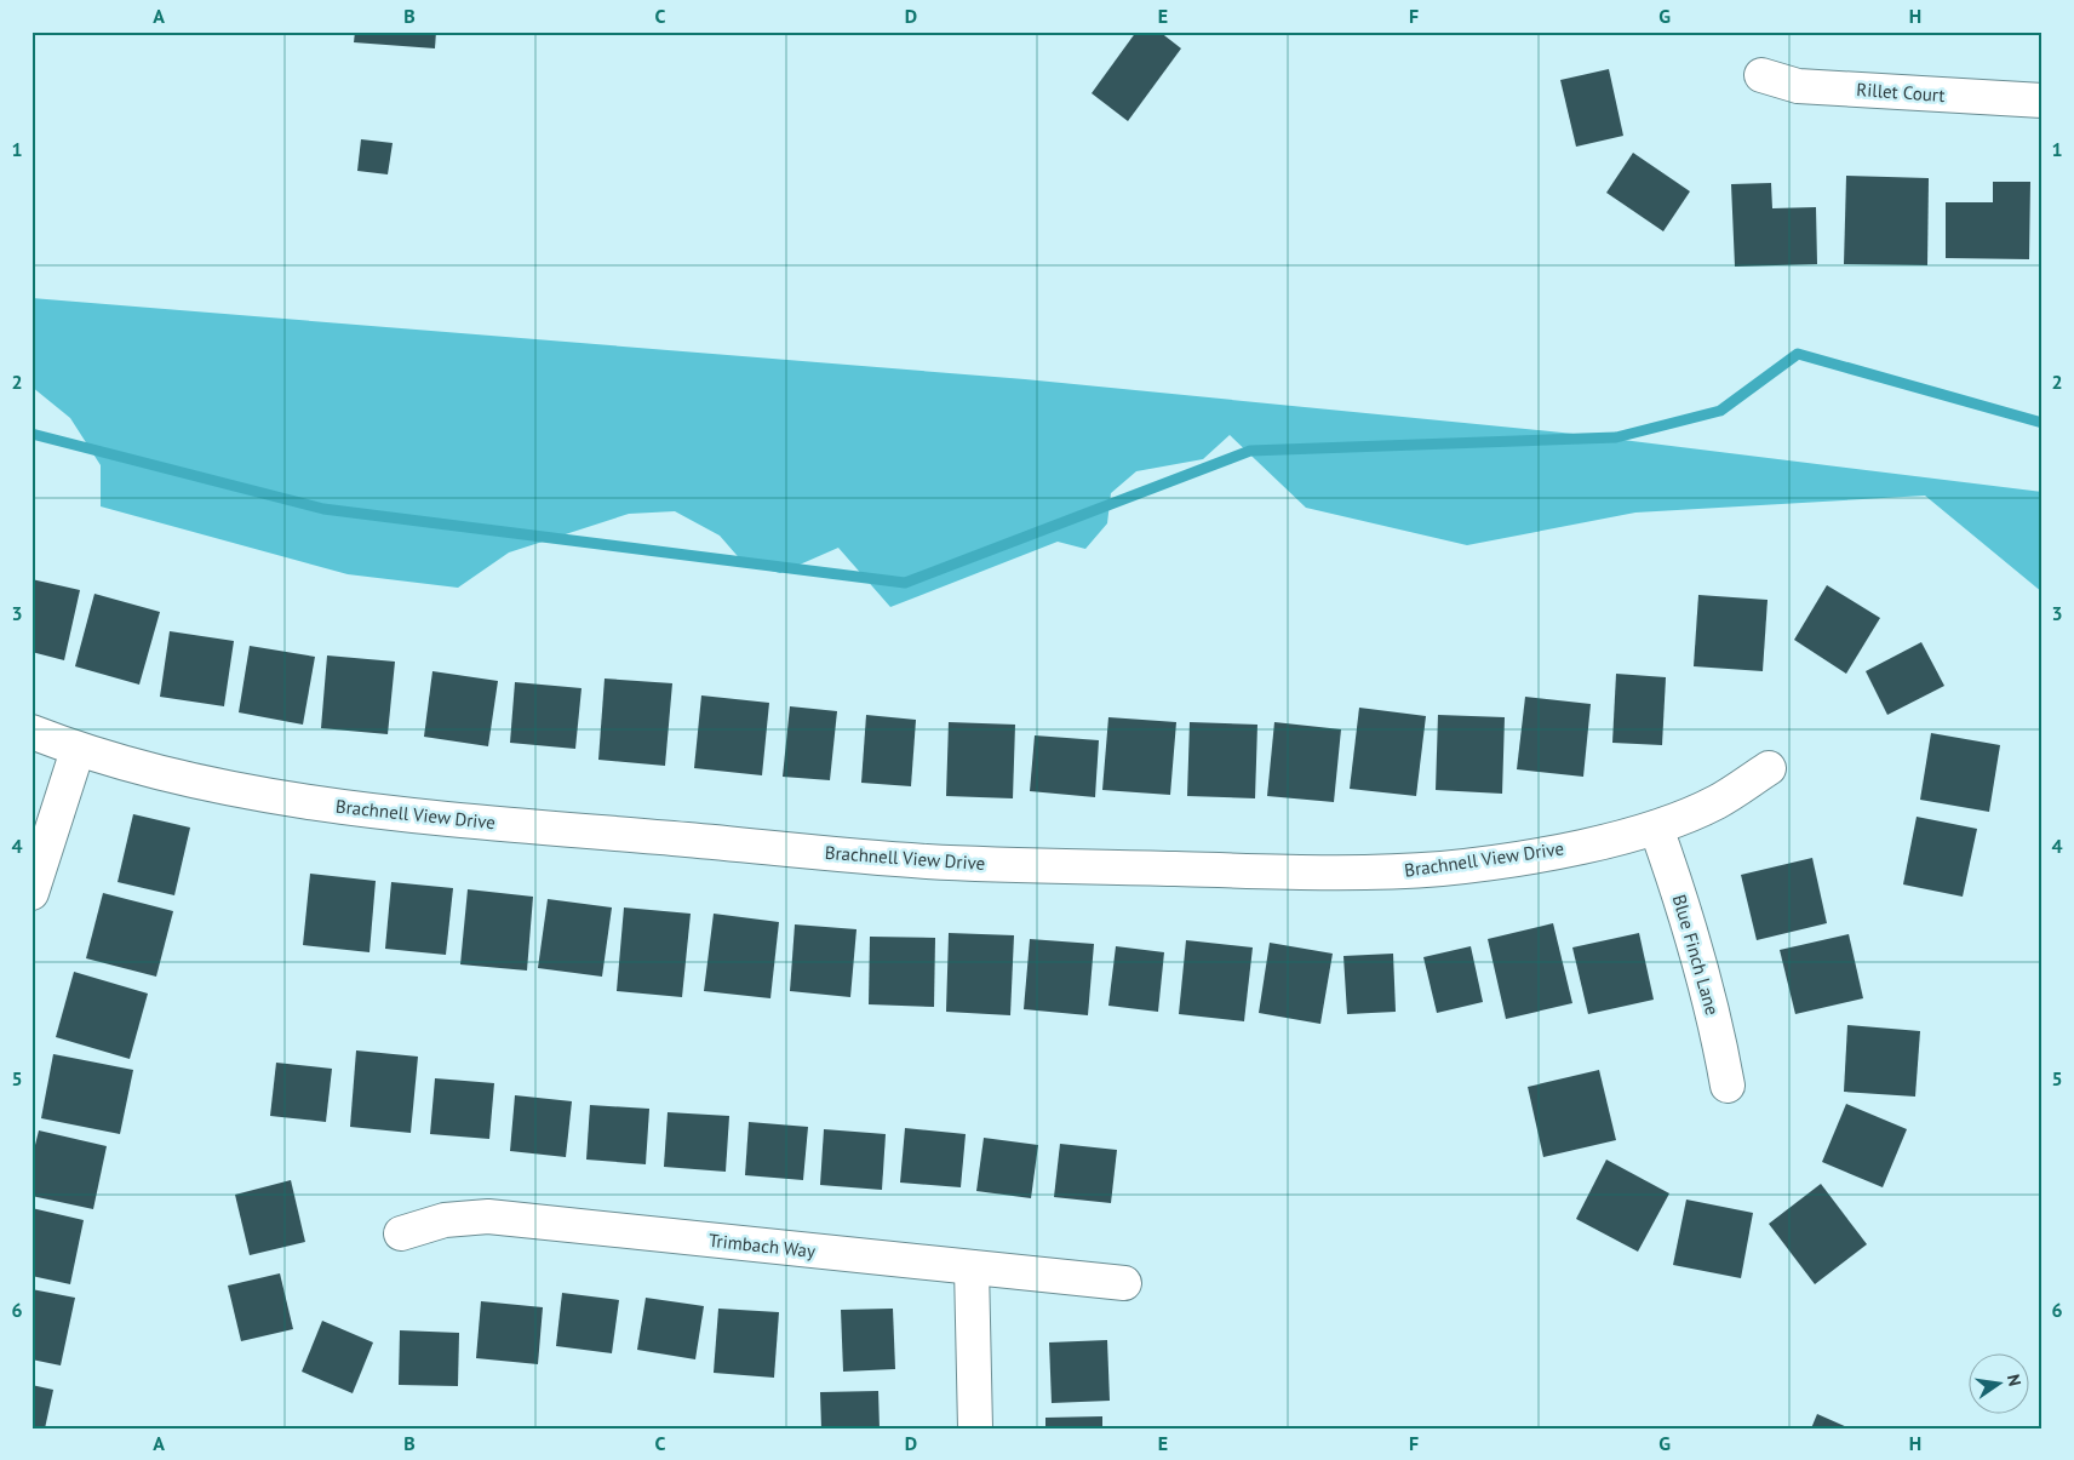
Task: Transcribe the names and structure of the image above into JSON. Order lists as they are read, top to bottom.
{
  "streets": {
    "street": [
      "Rillet Court",
      "Brachnell View Drive",
      "Blue Finch Lane",
      "Trimbach Way"
    ]
  },
  "crossings": [
    ["Brachnell View Drive", "Blue Finch Lane"]
  ],
  "north": "right",
  "grid": {
    "columns": [
      "A",
      "B",
      "C",
      "D",
      "E",
      "F",
      "G",
      "H"
    ],
    "rows": [
      "1",
      "2",
      "3",
      "4",
      "5",
      "6"
    ]
  }
}
